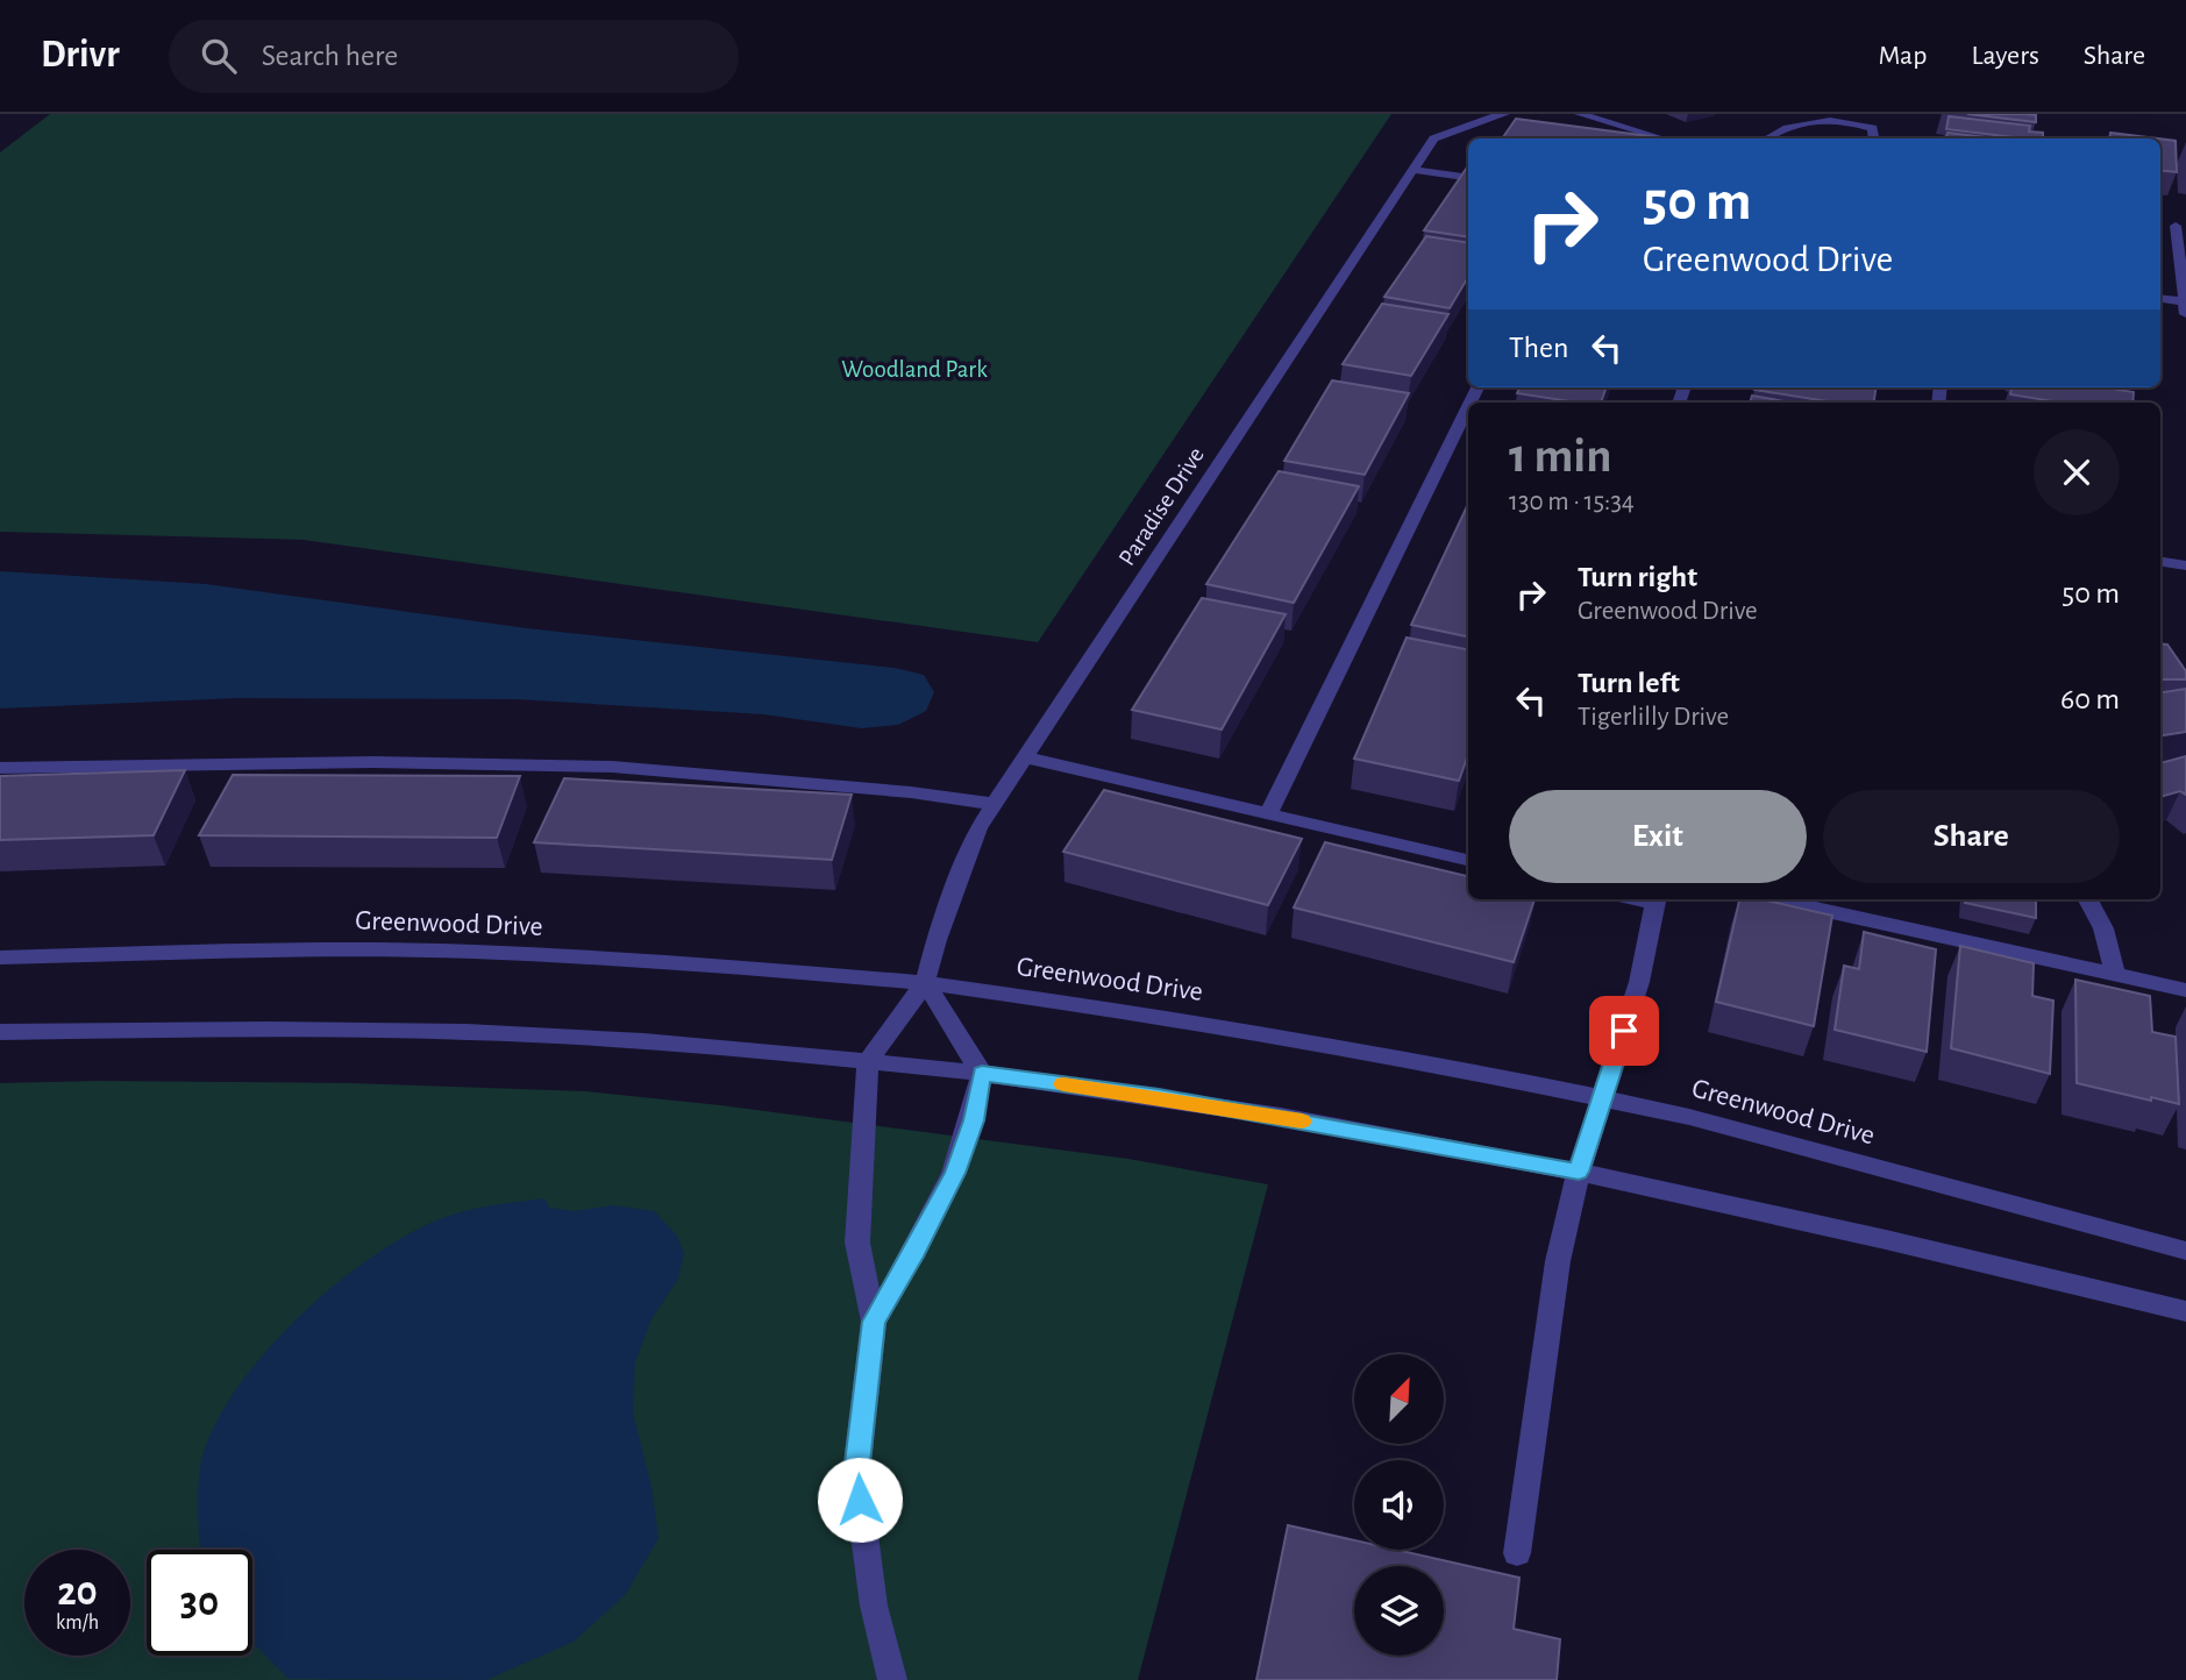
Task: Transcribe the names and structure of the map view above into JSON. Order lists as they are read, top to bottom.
{
  "streets": {
    "street": ["Paradise Drive", "Greenwood Drive"]
  },
  "crossings": [
    ["Paradise Drive", "Greenwood Drive"]
  ],
  "parks": ["Woodland Park"],
  "north": "top right",
  "page": {
    "header": "Drivr",
    "search": "Search here",
    "nav": ["Map", "Layers", "Share"],
    "turn": ["50 m", "Greenwood Drive"],
    "then": "Then",
    "heading": ["1 min", "130 m · 15:34"],
    "list": [
      {
        "name": "Turn right",
        "note": "Greenwood Drive",
        "value": "50 m"
      },
      {
        "name": "Turn left",
        "note": "Tigerlilly Drive",
        "value": "60 m"
      }
    ],
    "buttons": ["Exit", "Share"],
    "speed": "20 km/h",
    "limit": "30"
  }
}
